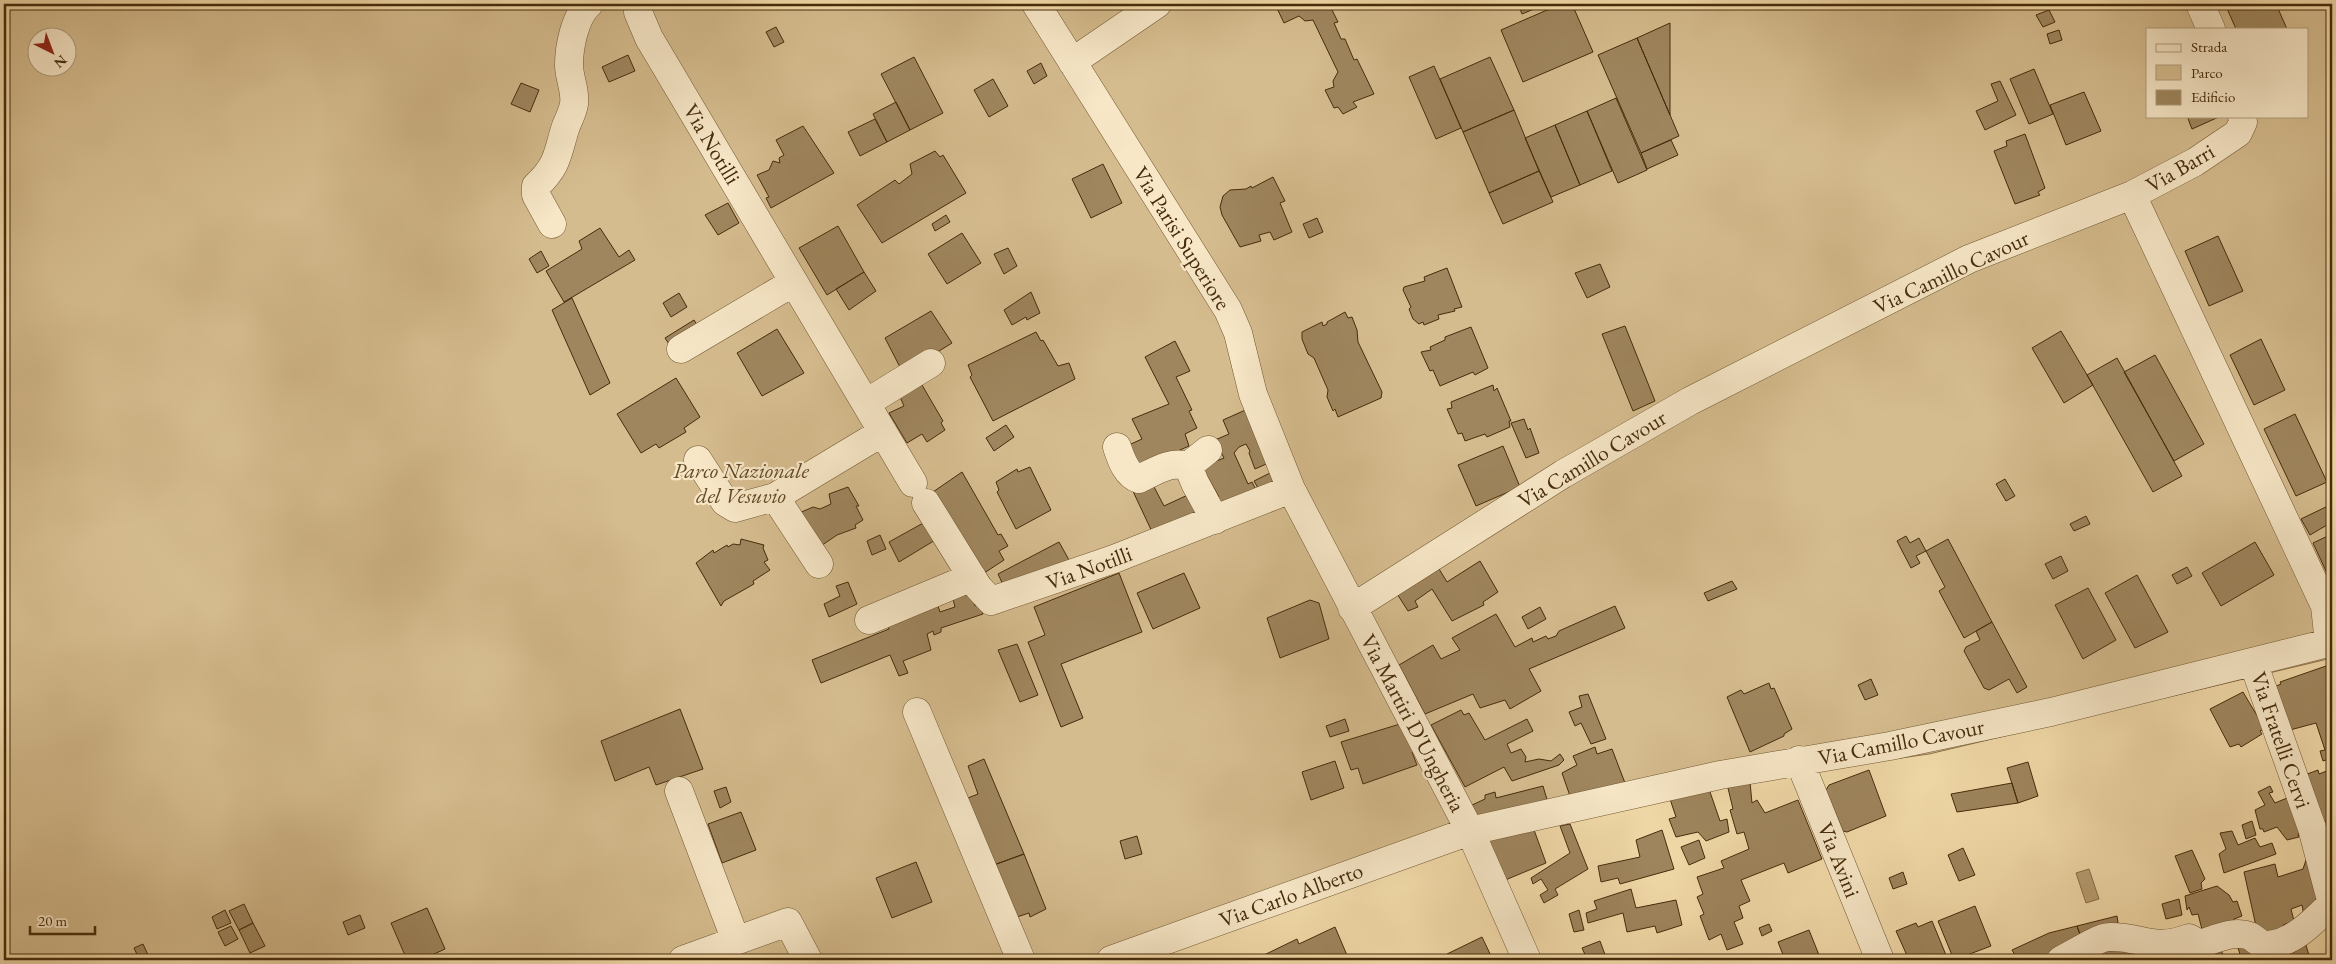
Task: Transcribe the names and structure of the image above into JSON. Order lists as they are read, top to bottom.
{
  "streets": {
    "street": [
      "Via Notilli",
      "Via Barri",
      "Via Parisi Superiore",
      "Via Camillo Cavour",
      "Via Martiri D'Ungheria",
      "Via Fratelli Cervi",
      "Via Avini",
      "Via Carlo Alberto"
    ]
  },
  "crossings": [
    ["Via Notilli", "Via Parisi Superiore"],
    ["Via Notilli", "Via Martiri D'Ungheria"],
    ["Via Barri", "Via Camillo Cavour"],
    ["Via Parisi Superiore", "Via Martiri D'Ungheria"],
    ["Via Camillo Cavour", "Via Martiri D'Ungheria"],
    ["Via Camillo Cavour", "Via Fratelli Cervi"],
    ["Via Camillo Cavour", "Via Avini"],
    ["Via Camillo Cavour", "Via Carlo Alberto"],
    ["Via Martiri D'Ungheria", "Via Carlo Alberto"]
  ],
  "parks": ["Parco Nazionale del Vesuvio"],
  "legend": ["Strada", "Parco", "Edificio"],
  "scale_bar": "20 m",
  "north": "bottom right"
}
